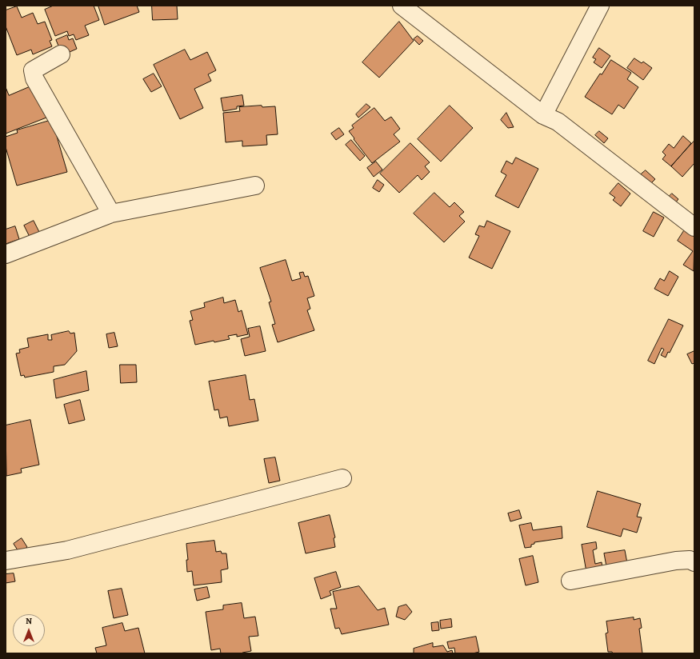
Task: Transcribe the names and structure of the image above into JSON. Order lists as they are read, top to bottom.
{
  "north": "top"
}
